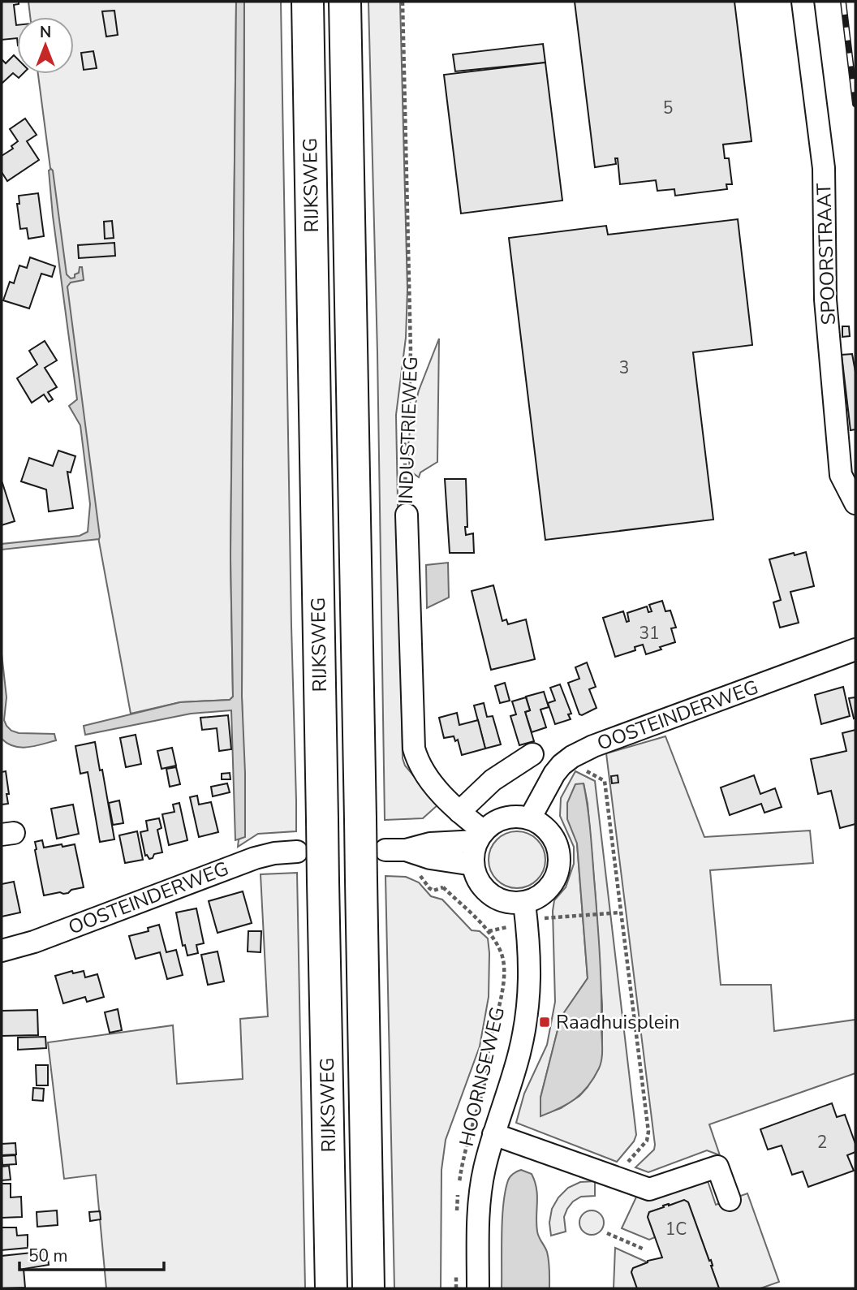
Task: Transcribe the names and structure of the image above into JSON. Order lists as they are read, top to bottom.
{
  "streets": {
    "highway": ["RIJKSWEG"],
    "street": [
      "SPOORSTRAAT",
      "INDUSTRIEWEG",
      "OOSTEINDERWEG",
      "HOORNSEWEG"
    ]
  },
  "crossings": [
    ["INDUSTRIEWEG", "OOSTEINDERWEG"],
    ["INDUSTRIEWEG", "HOORNSEWEG"],
    ["OOSTEINDERWEG", "HOORNSEWEG"]
  ],
  "places": {
    "transit": ["Raadhuisplein"]
  },
  "house_numbers": [
    "5",
    "3",
    "31",
    "2",
    "1C"
  ],
  "scale_bar": "50 m",
  "north": "top"
}
